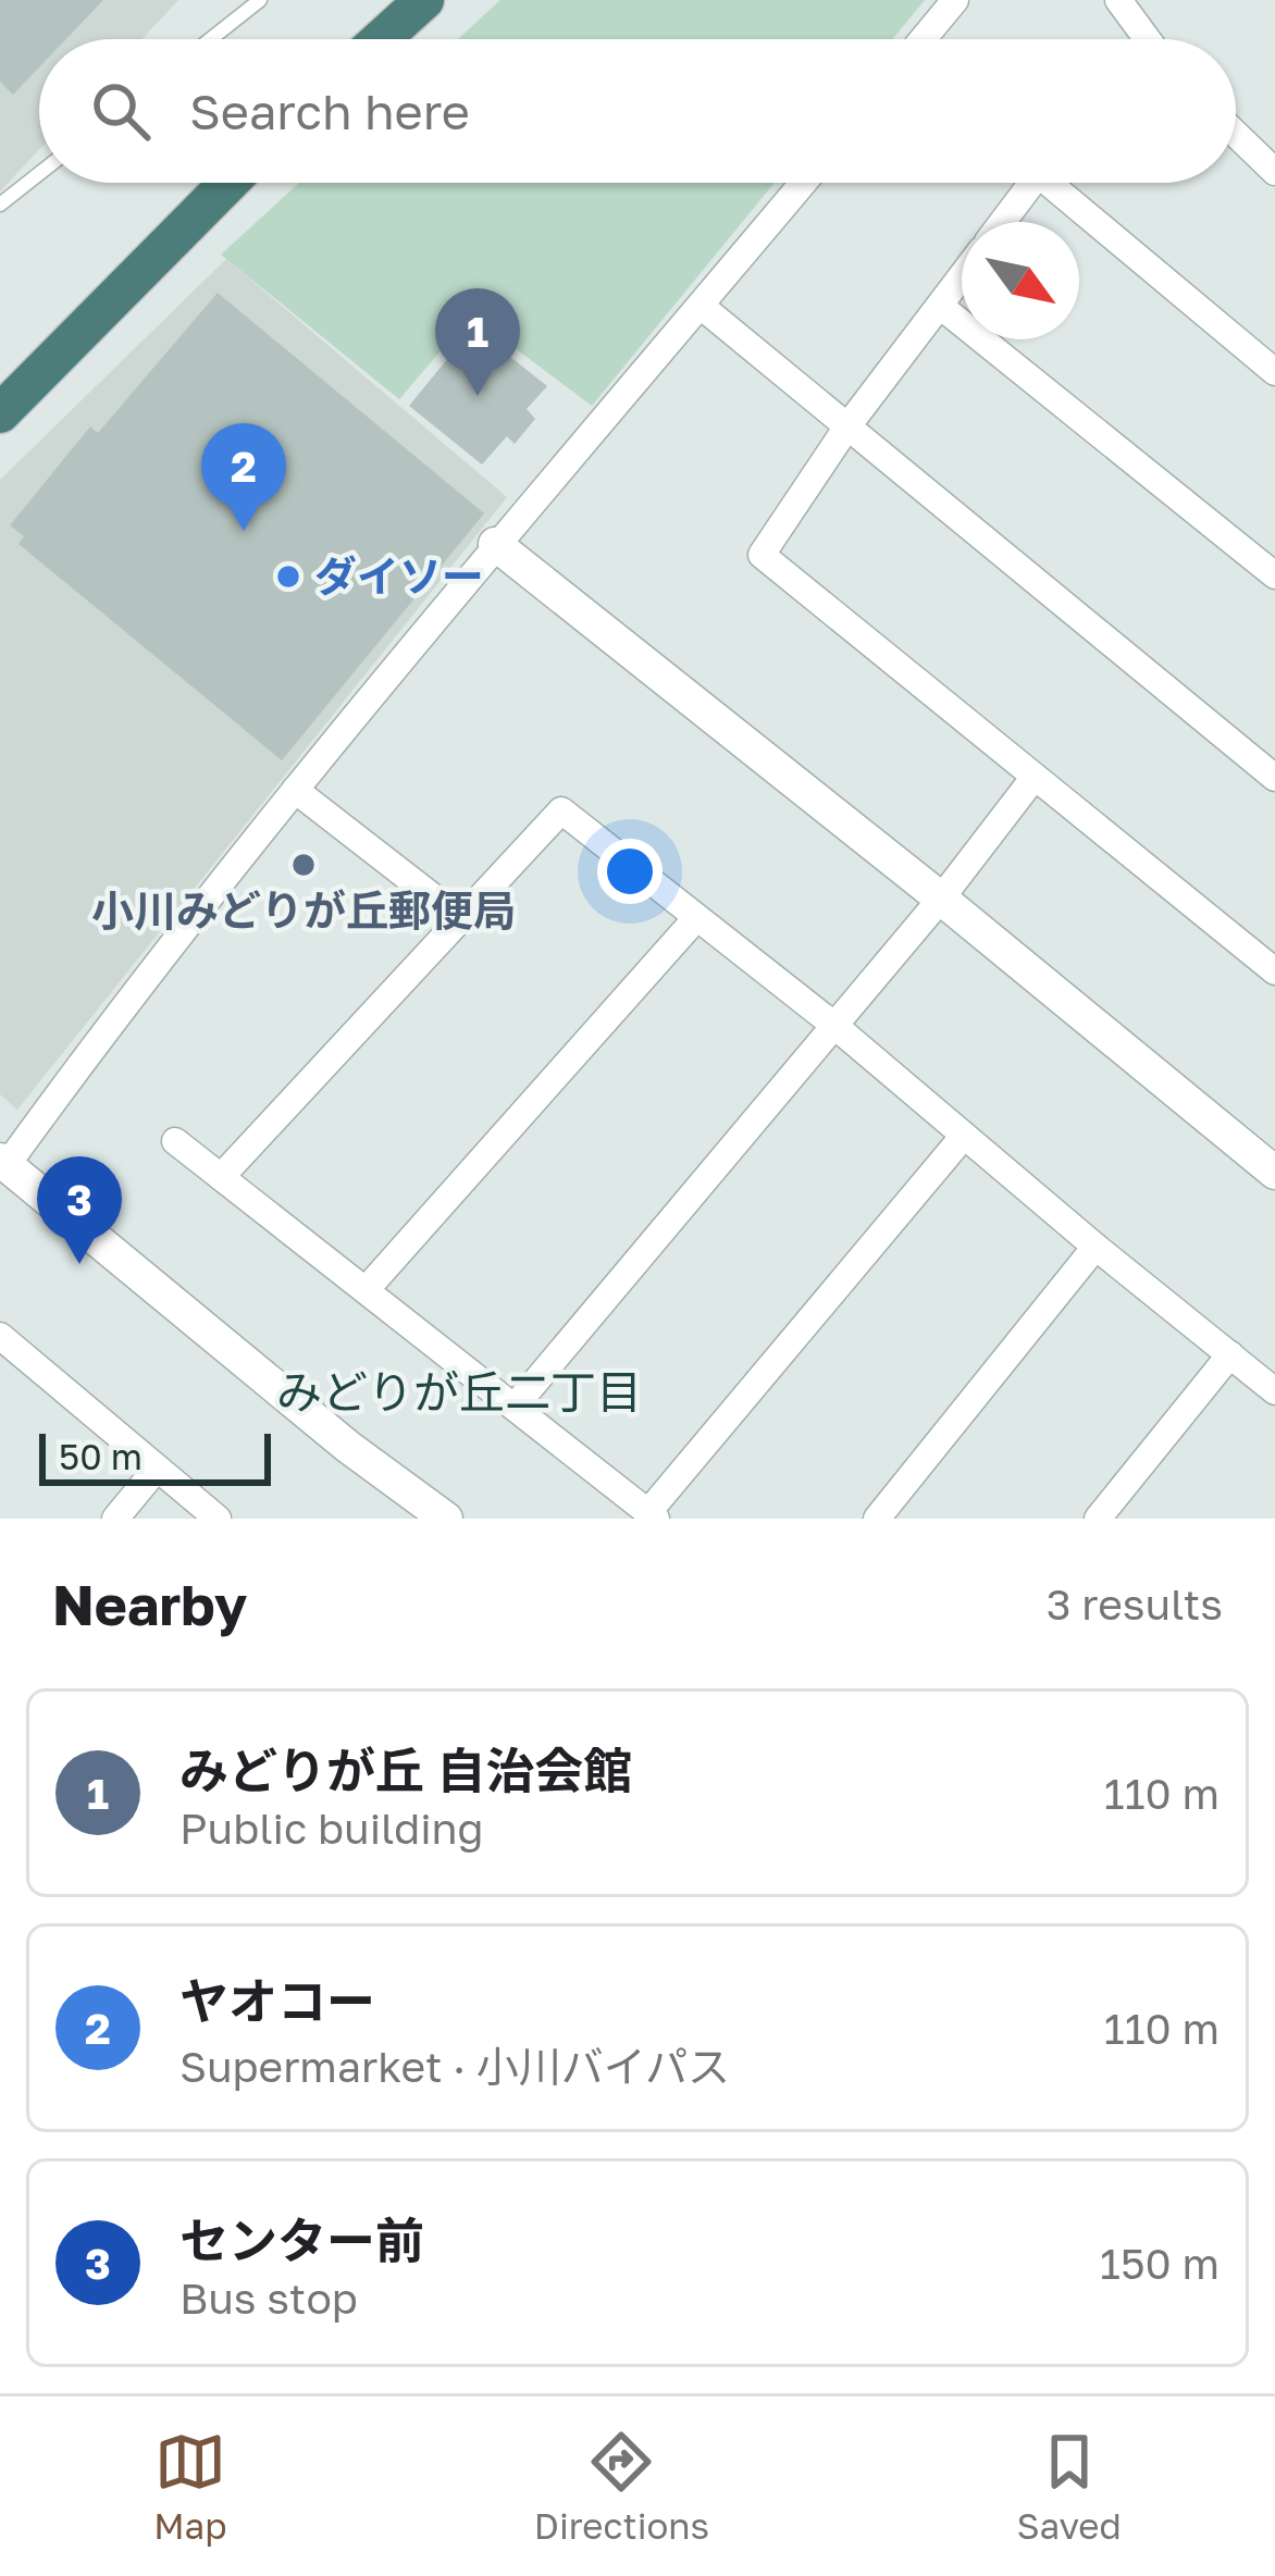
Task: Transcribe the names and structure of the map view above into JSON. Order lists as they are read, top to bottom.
{
  "districts": ["みどりが丘二丁目"],
  "places": ["ダイソー", "小川みどりが丘郵便局"],
  "scale_bar": "50 m",
  "north": "bottom right",
  "page": {
    "search": "Search here",
    "pins": ["1", "2", "3"],
    "scale": "50 m",
    "heading": ["Nearby", "3 results"],
    "list": [
      {
        "mark": "1",
        "name": "みどりが丘 自治会館",
        "note": "Public building",
        "value": "110 m"
      },
      {
        "mark": "2",
        "name": "ヤオコー",
        "note": "Supermarket · 小川バイパス",
        "value": "110 m"
      },
      {
        "mark": "3",
        "name": "センター前",
        "note": "Bus stop",
        "value": "150 m"
      }
    ],
    "nav": ["Map", "Directions", "Saved"]
  }
}
